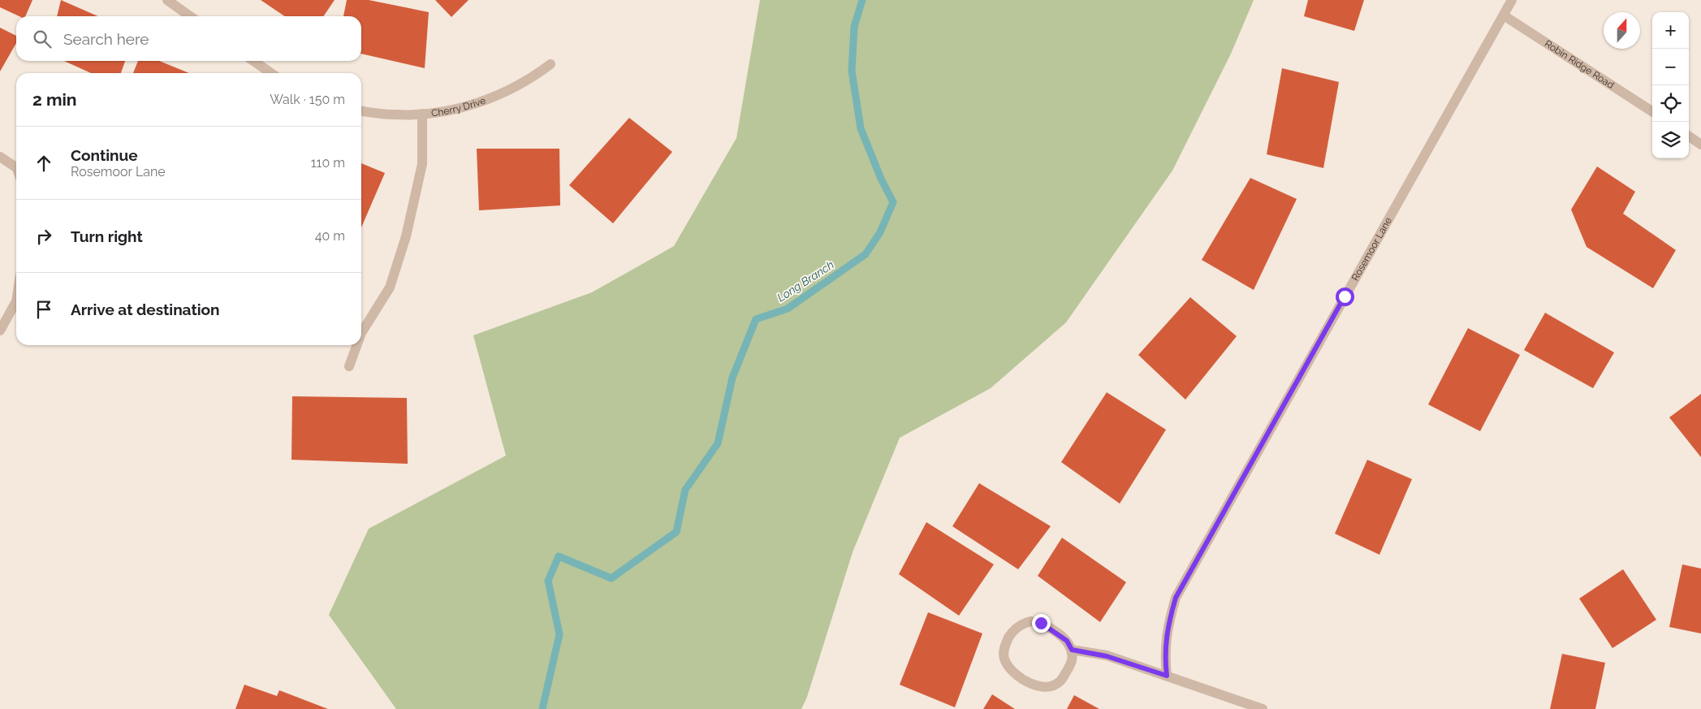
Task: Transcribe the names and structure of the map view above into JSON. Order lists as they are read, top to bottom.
{
  "streets": {
    "street": ["Robin Ridge Road", "Cherry Drive", "Rosemoor Lane"]
  },
  "crossings": [
    ["Robin Ridge Road", "Rosemoor Lane"]
  ],
  "water": ["Long Branch"],
  "north": "top",
  "page": {
    "map_buttons": ["+", "−"],
    "search": "Search here",
    "heading": ["2 min", "Walk · 150 m"],
    "list": [
      ["Continue", "Rosemoor Lane", "110 m"],
      ["Turn right", "40 m"],
      "Arrive at destination"
    ]
  }
}
